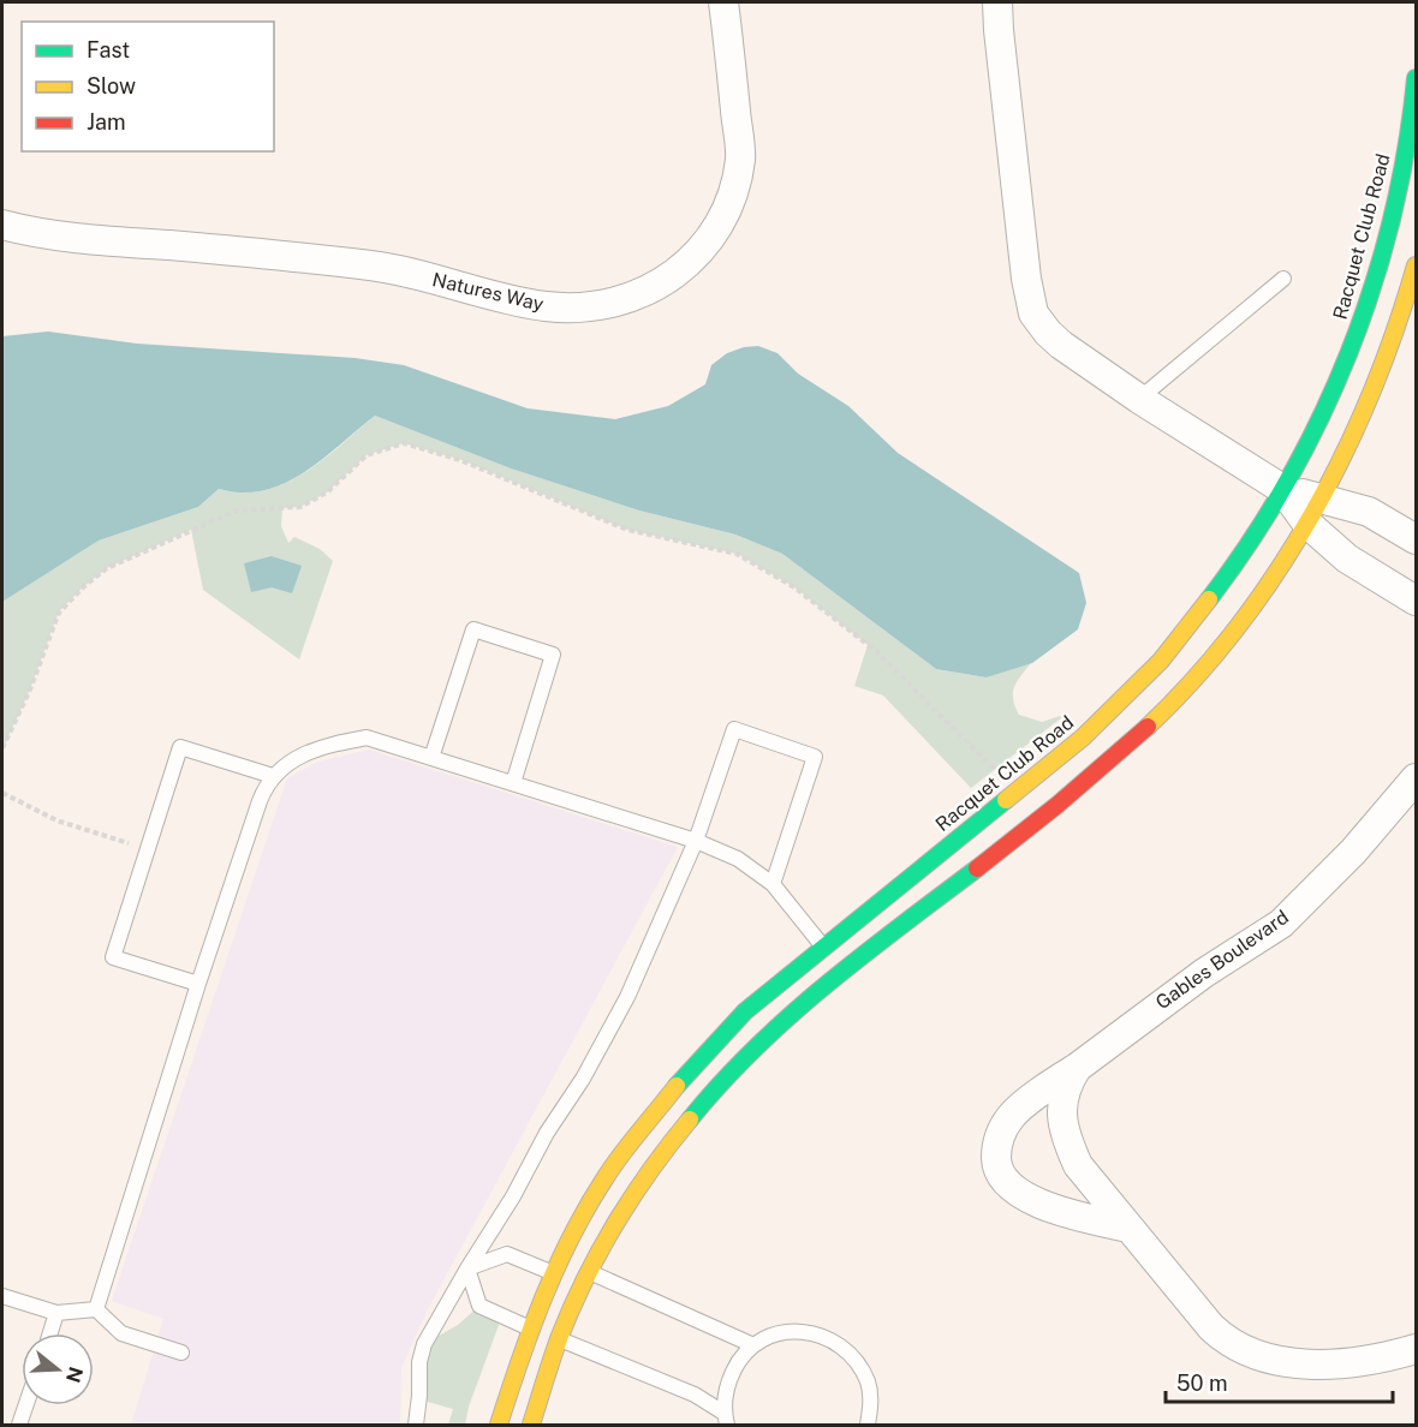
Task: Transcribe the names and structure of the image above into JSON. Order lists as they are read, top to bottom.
{
  "streets": {
    "street": ["Racquet Club Road", "Natures Way", "Gables Boulevard"]
  },
  "legend": ["Fast", "Slow", "Jam"],
  "scale_bar": "50 m",
  "north": "right"
}
